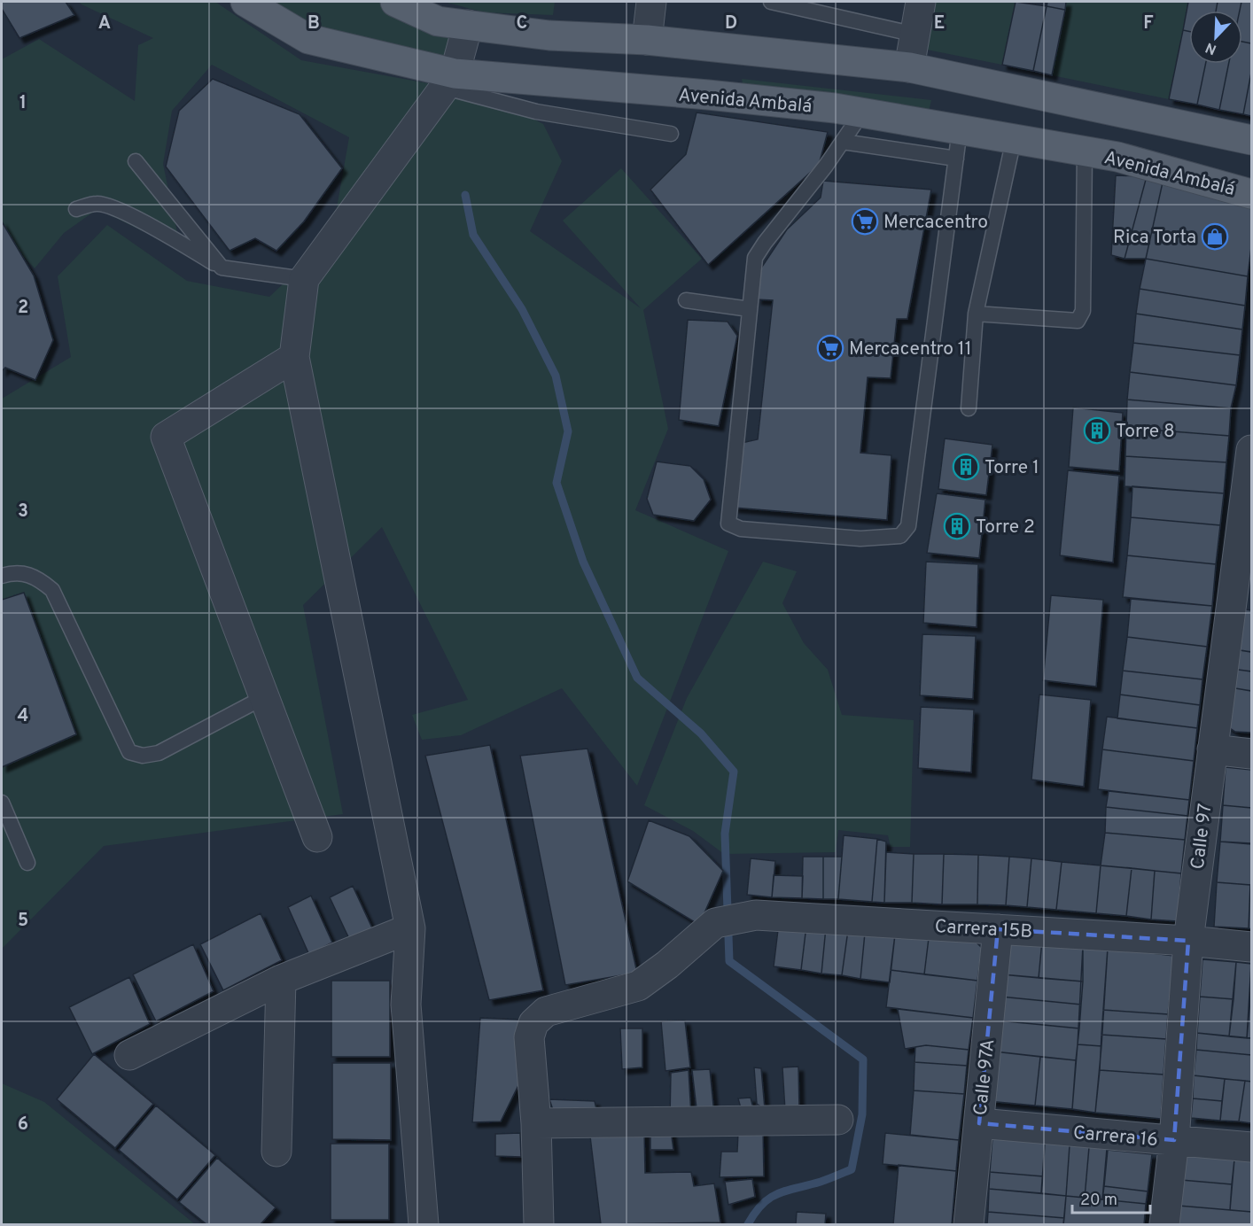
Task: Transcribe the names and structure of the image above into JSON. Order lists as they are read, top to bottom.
{
  "streets": {
    "main road": ["Avenida Ambalá"],
    "street": [
      "Calle 97",
      "Carrera 15B",
      "Calle 97A",
      "Carrera 16"
    ]
  },
  "crossings": [
    ["Calle 97", "Carrera 15B"],
    ["Calle 97", "Carrera 16"],
    ["Carrera 15B", "Calle 97A"],
    ["Calle 97A", "Carrera 16"]
  ],
  "places": {
    "supermarket": ["Mercacentro", "Mercacentro 11"],
    "shop": ["Rica Torta"],
    "building": ["Torre 8", "Torre 1", "Torre 2"]
  },
  "scale_bar": "20 m",
  "north": "bottom left",
  "grid": {
    "columns": [
      "A",
      "B",
      "C",
      "D",
      "E",
      "F"
    ],
    "rows": [
      "1",
      "2",
      "3",
      "4",
      "5",
      "6"
    ]
  }
}
